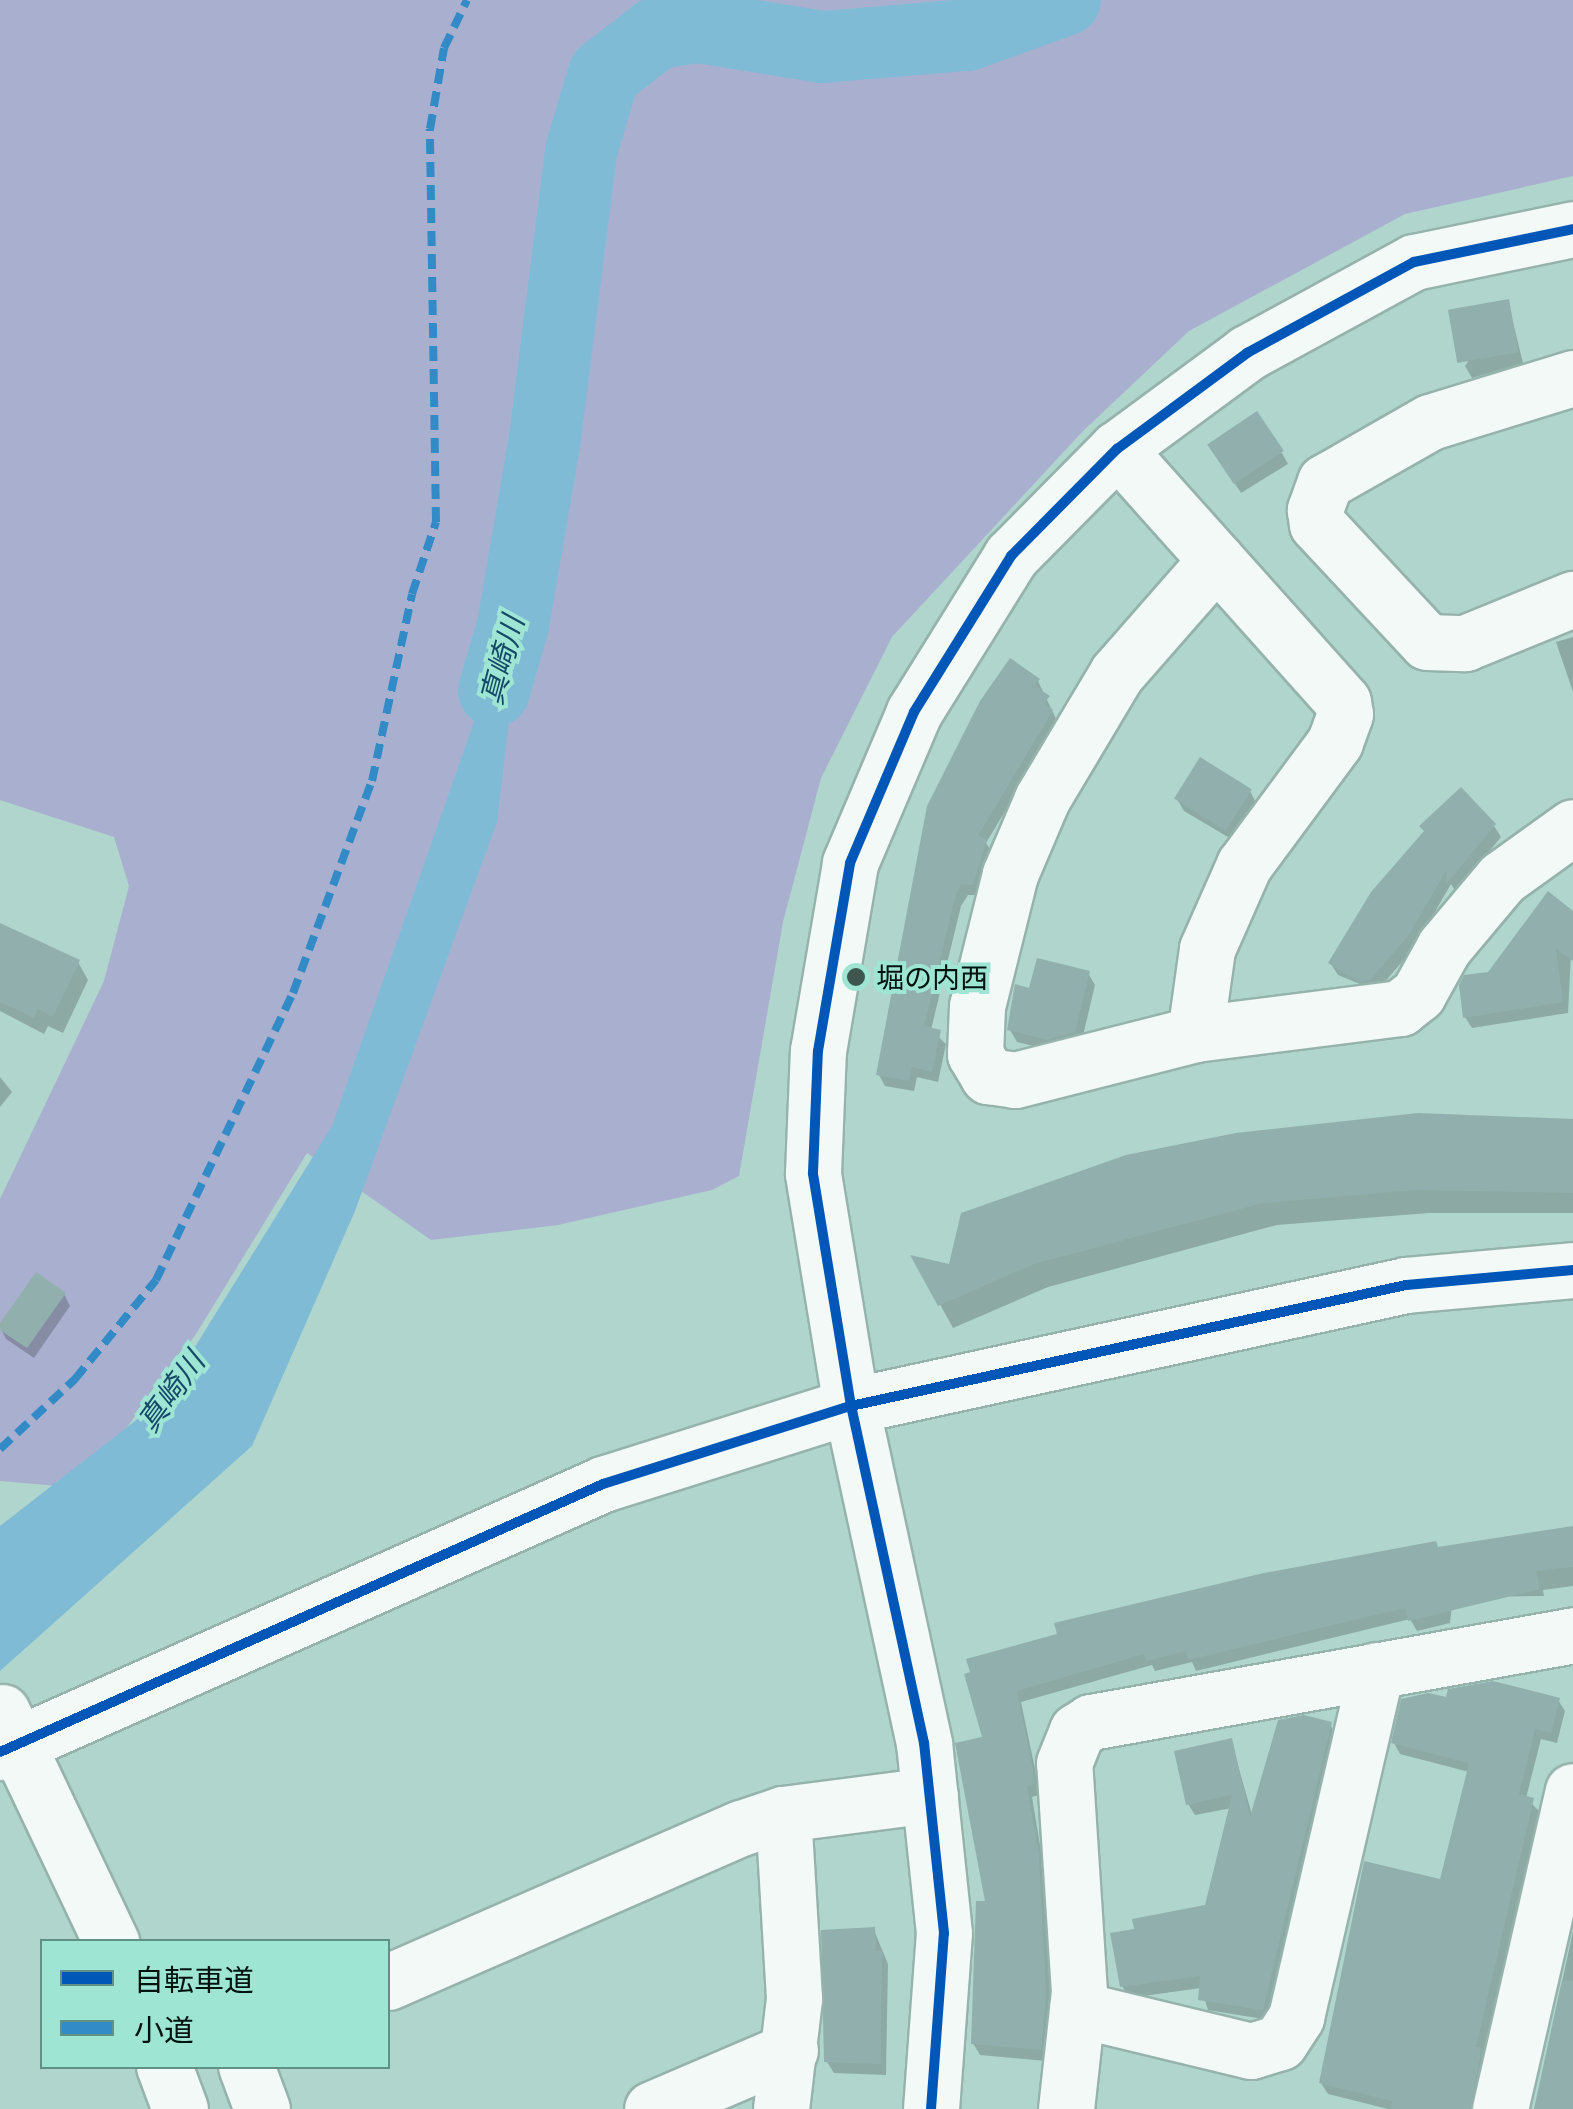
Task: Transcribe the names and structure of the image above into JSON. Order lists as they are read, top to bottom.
{
  "water": ["真崎川"],
  "places": ["堀の内西"],
  "legend": ["自転車道", "小道"]
}
